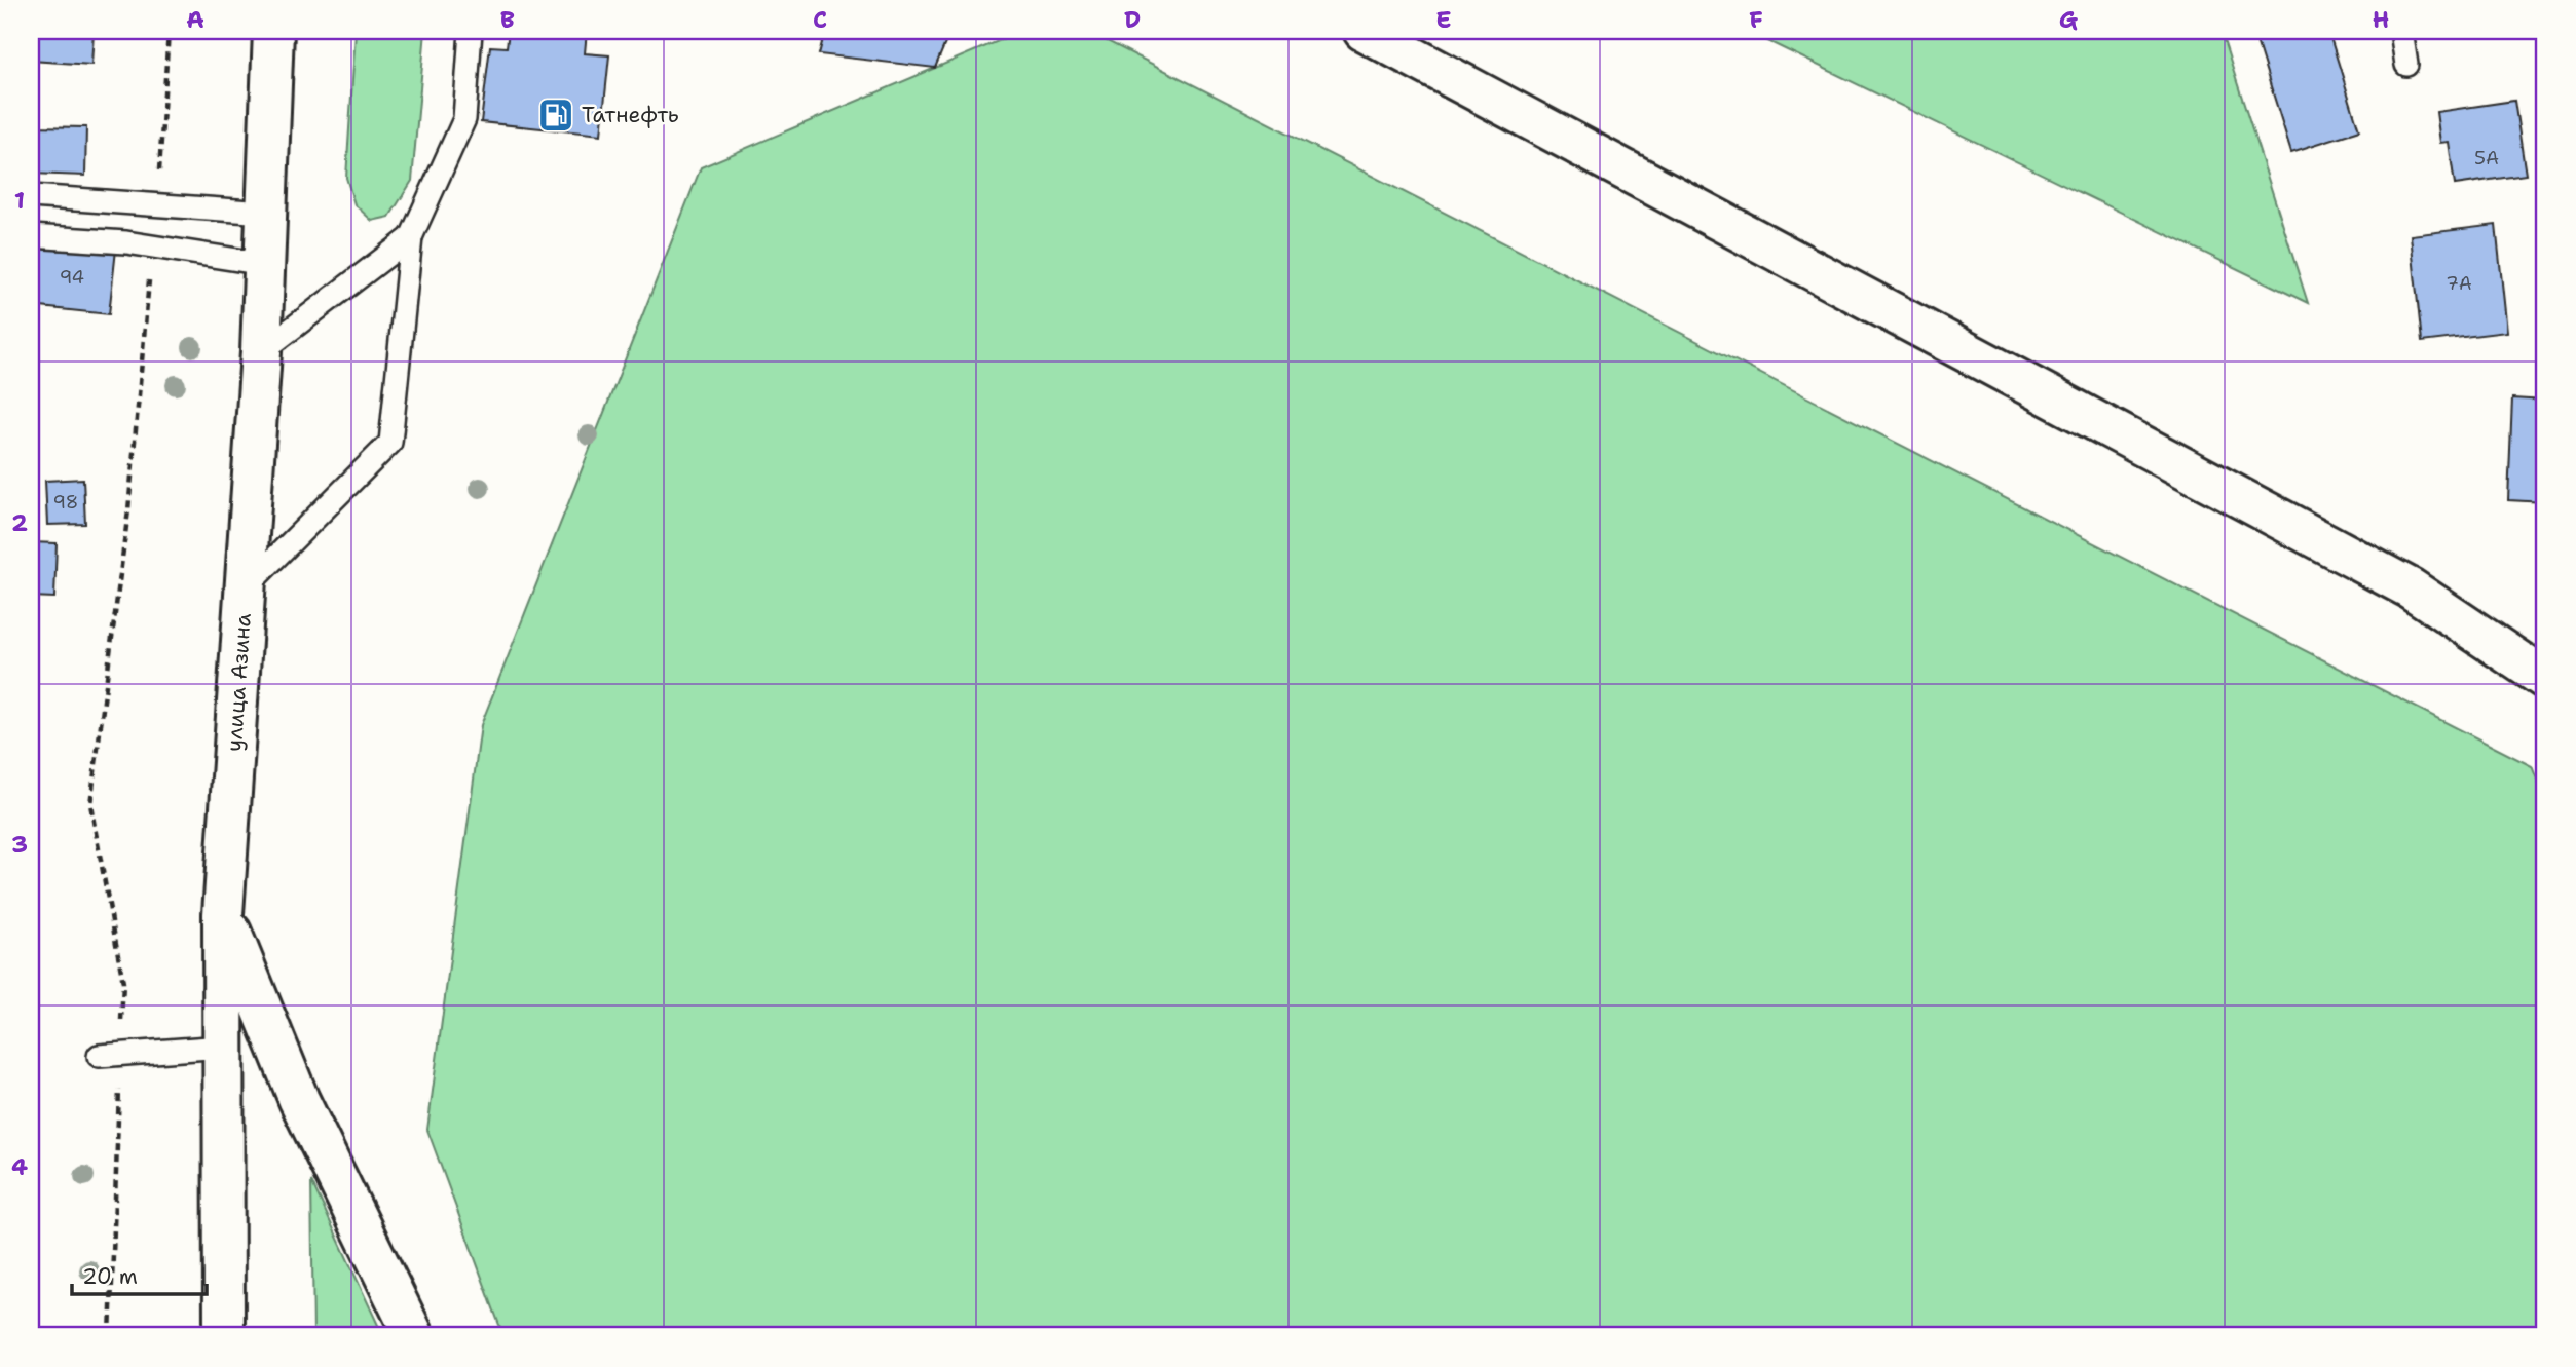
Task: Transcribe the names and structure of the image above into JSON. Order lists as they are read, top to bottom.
{
  "streets": {
    "main road": ["улица Азина"]
  },
  "places": {
    "fuel station": ["Татнефть"]
  },
  "house_numbers": [
    "5А",
    "94",
    "7А",
    "98"
  ],
  "scale_bar": "20 m",
  "grid": {
    "columns": [
      "A",
      "B",
      "C",
      "D",
      "E",
      "F",
      "G",
      "H"
    ],
    "rows": [
      "1",
      "2",
      "3",
      "4"
    ]
  }
}
